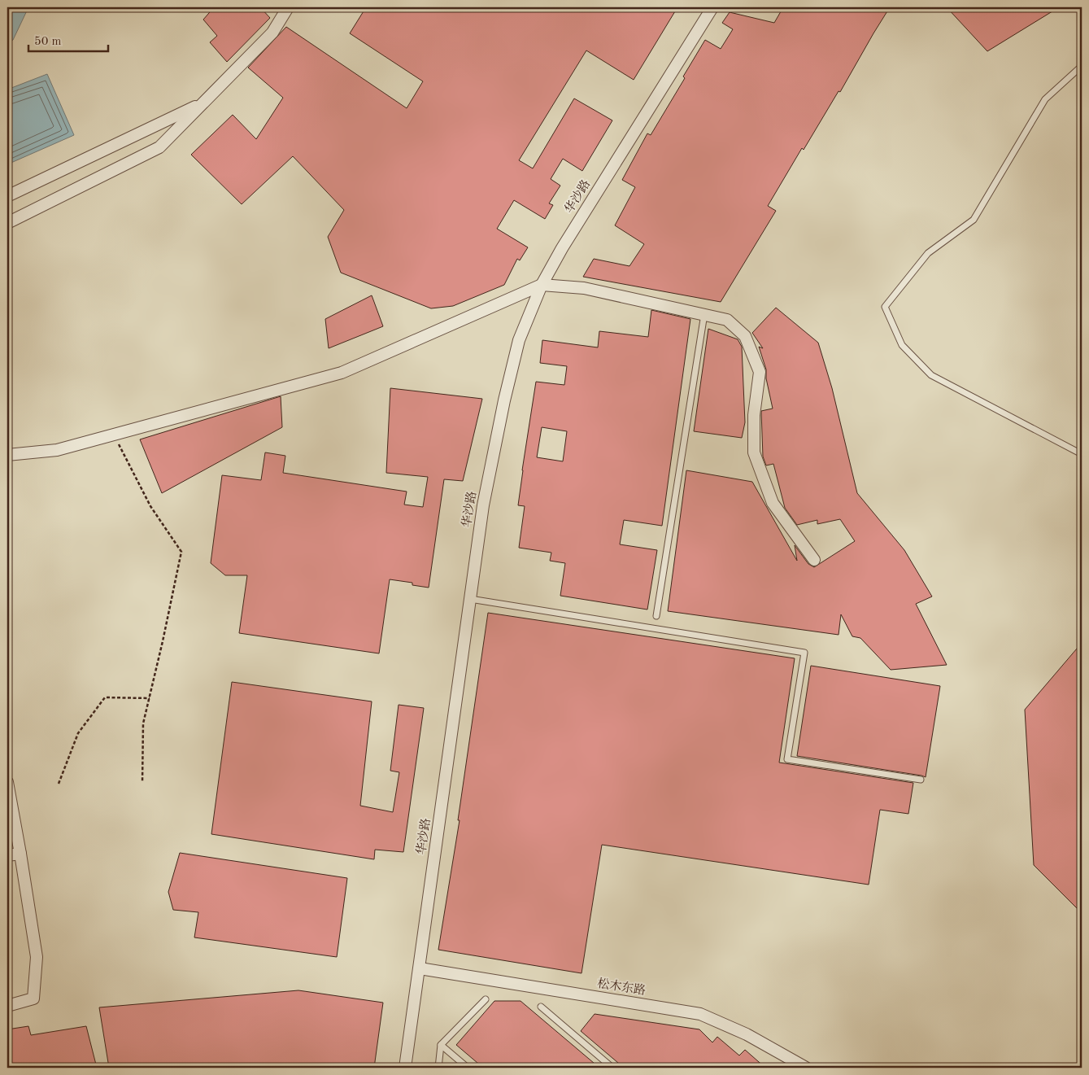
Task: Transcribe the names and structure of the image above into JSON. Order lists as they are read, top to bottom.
{
  "streets": {
    "street": ["华沙路", "松木东路"]
  },
  "crossings": [
    ["华沙路", "松木东路"]
  ],
  "scale_bar": "50 m"
}
